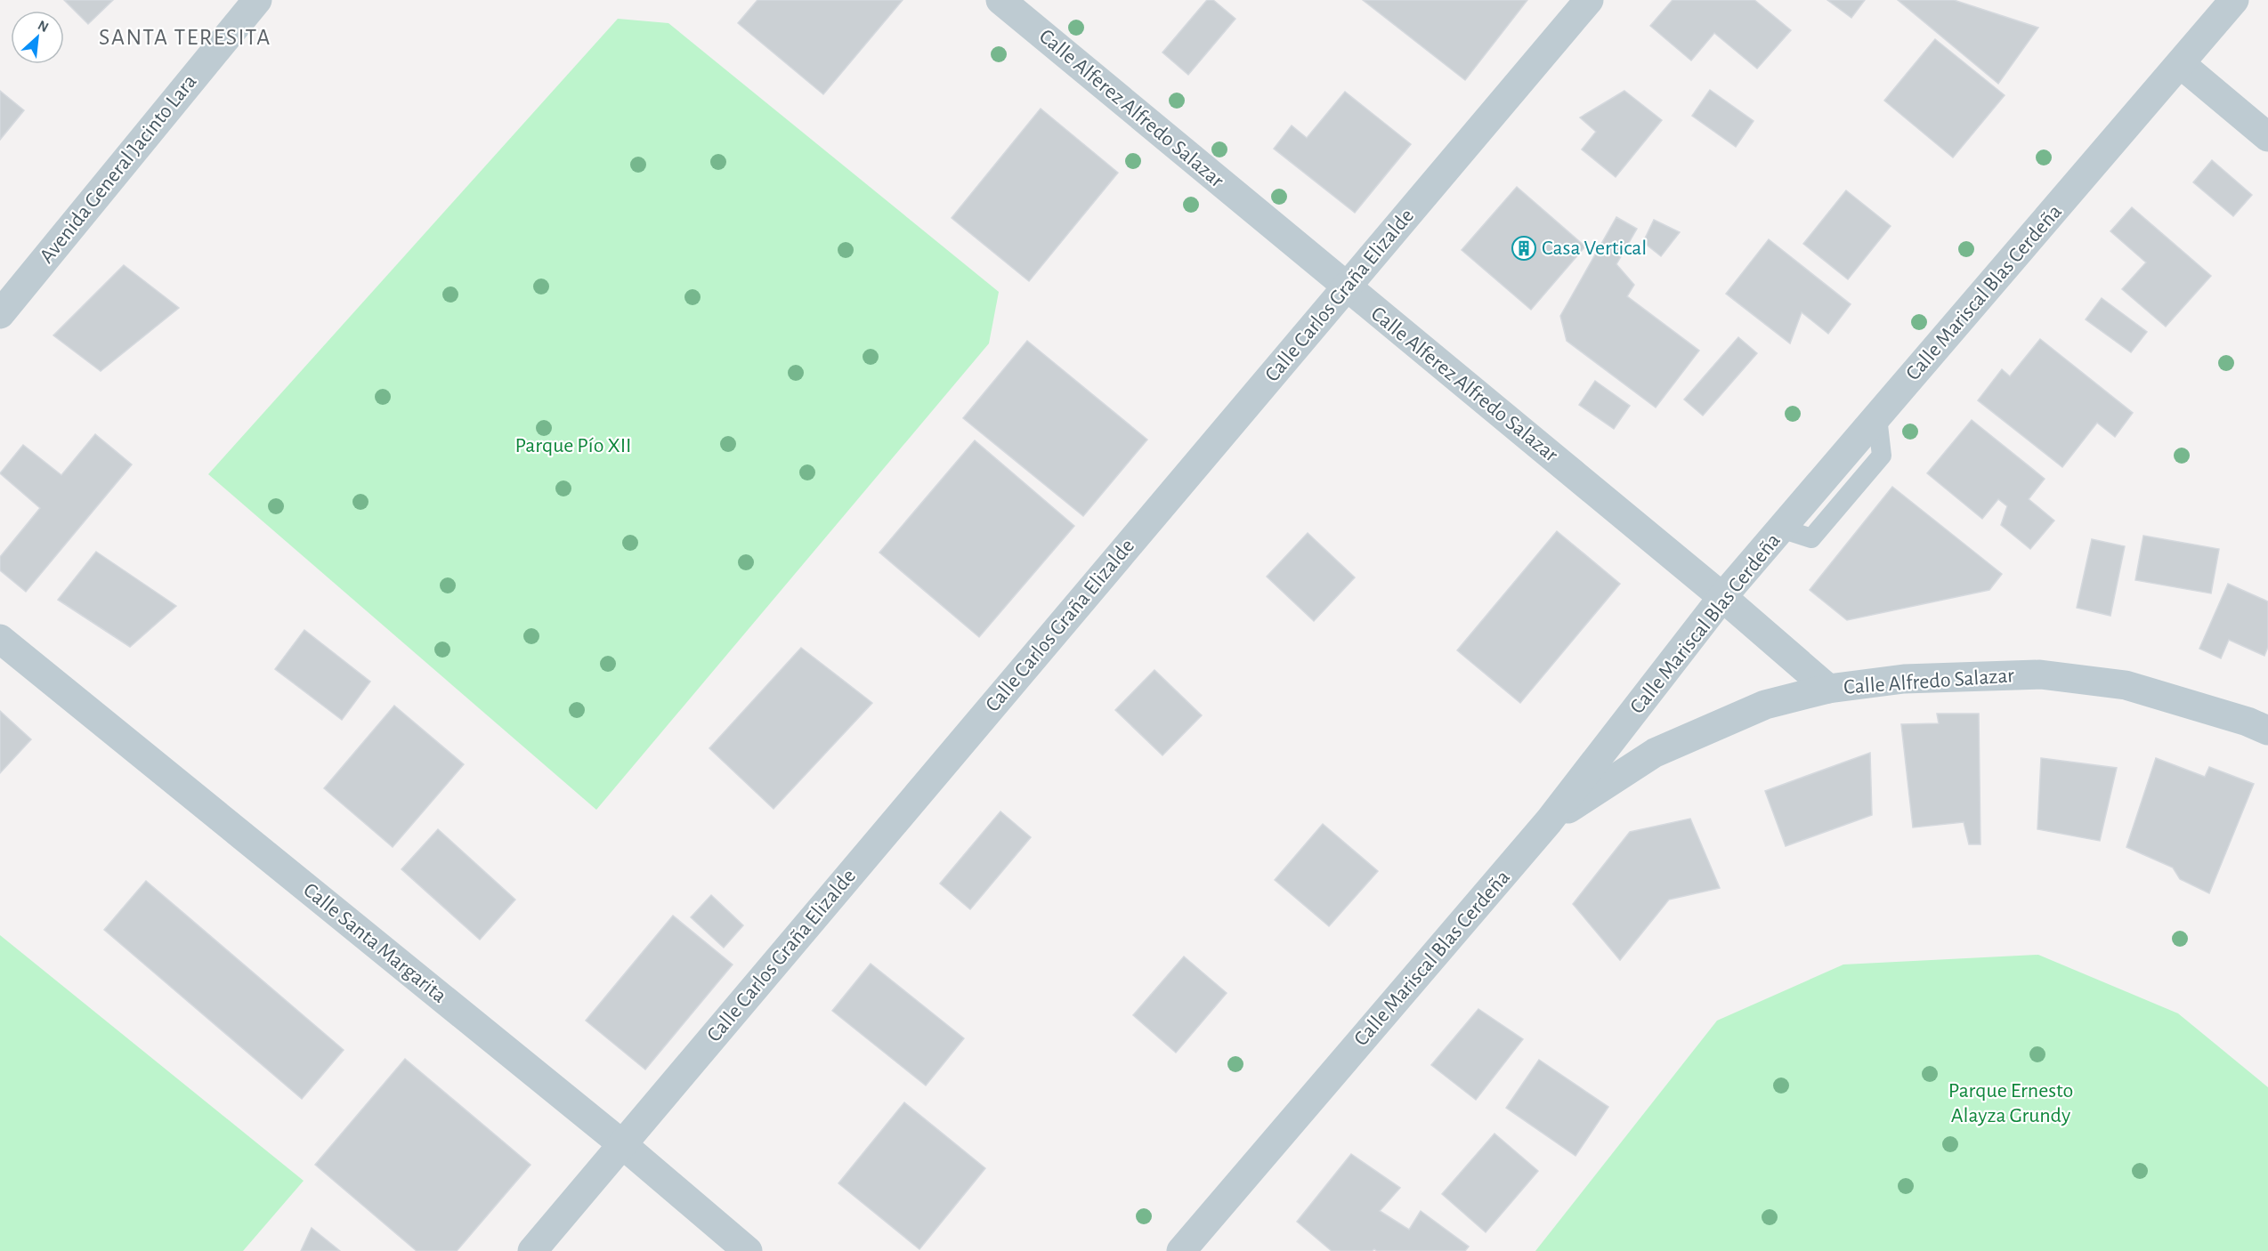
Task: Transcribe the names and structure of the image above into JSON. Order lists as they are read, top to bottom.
{
  "streets": {
    "street": [
      "Calle Alferez Alfredo Salazar",
      "Avenida General Jacinto Lara",
      "Calle Mariscal Blas Cerdeña",
      "Calle Carlos Graña Elizalde",
      "Calle Alfredo Salazar",
      "Calle Santa Margarita"
    ]
  },
  "crossings": [
    ["Calle Alferez Alfredo Salazar", "Calle Mariscal Blas Cerdeña"],
    ["Calle Alferez Alfredo Salazar", "Calle Carlos Graña Elizalde"],
    ["Calle Alferez Alfredo Salazar", "Calle Alfredo Salazar"],
    ["Calle Mariscal Blas Cerdeña", "Calle Alfredo Salazar"],
    ["Calle Carlos Graña Elizalde", "Calle Santa Margarita"]
  ],
  "districts": ["SANTA TERESITA"],
  "parks": ["Parque Pío XII", "Parque Ernesto Alayza Grundy"],
  "places": {
    "building": ["Casa Vertical"]
  },
  "north": "top right"
}
